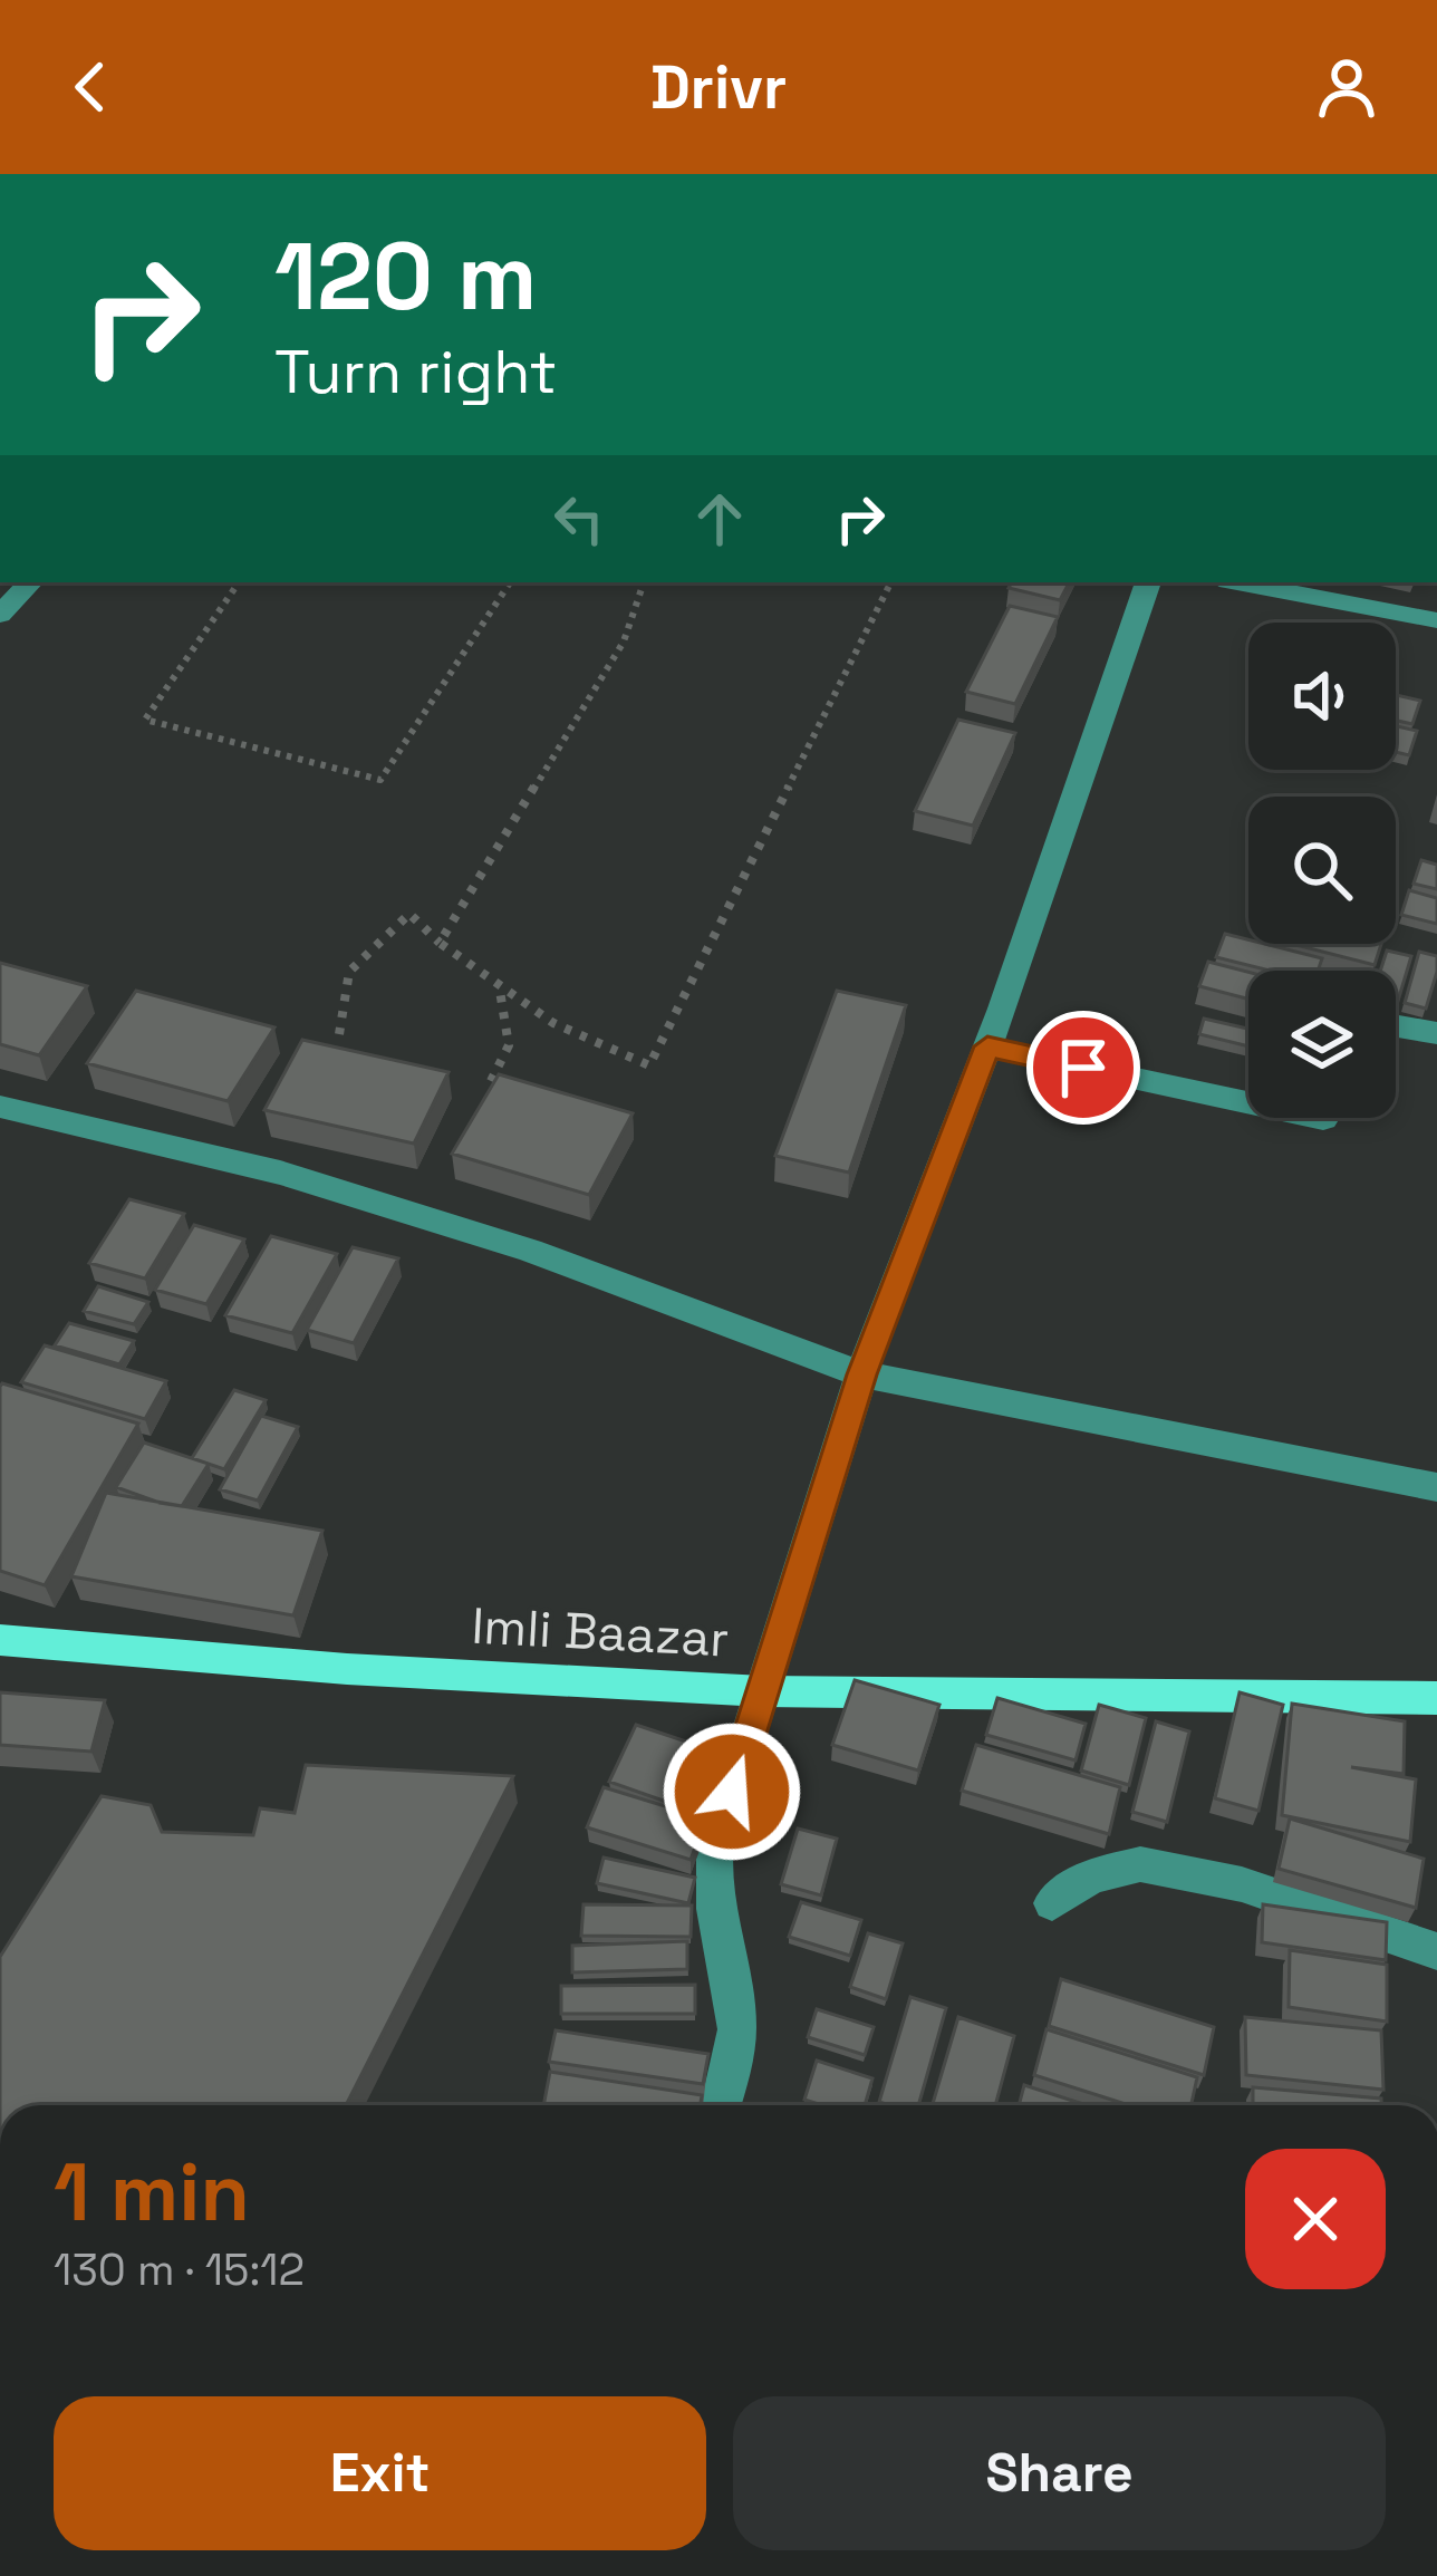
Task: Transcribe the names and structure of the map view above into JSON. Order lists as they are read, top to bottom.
{
  "streets": {
    "main road": ["Imli Baazar"]
  },
  "page": {
    "header": "Drivr",
    "turn": ["120 m", "Turn right"],
    "heading": ["1 min", "130 m · 15:12"],
    "buttons": ["Exit", "Share"]
  }
}
